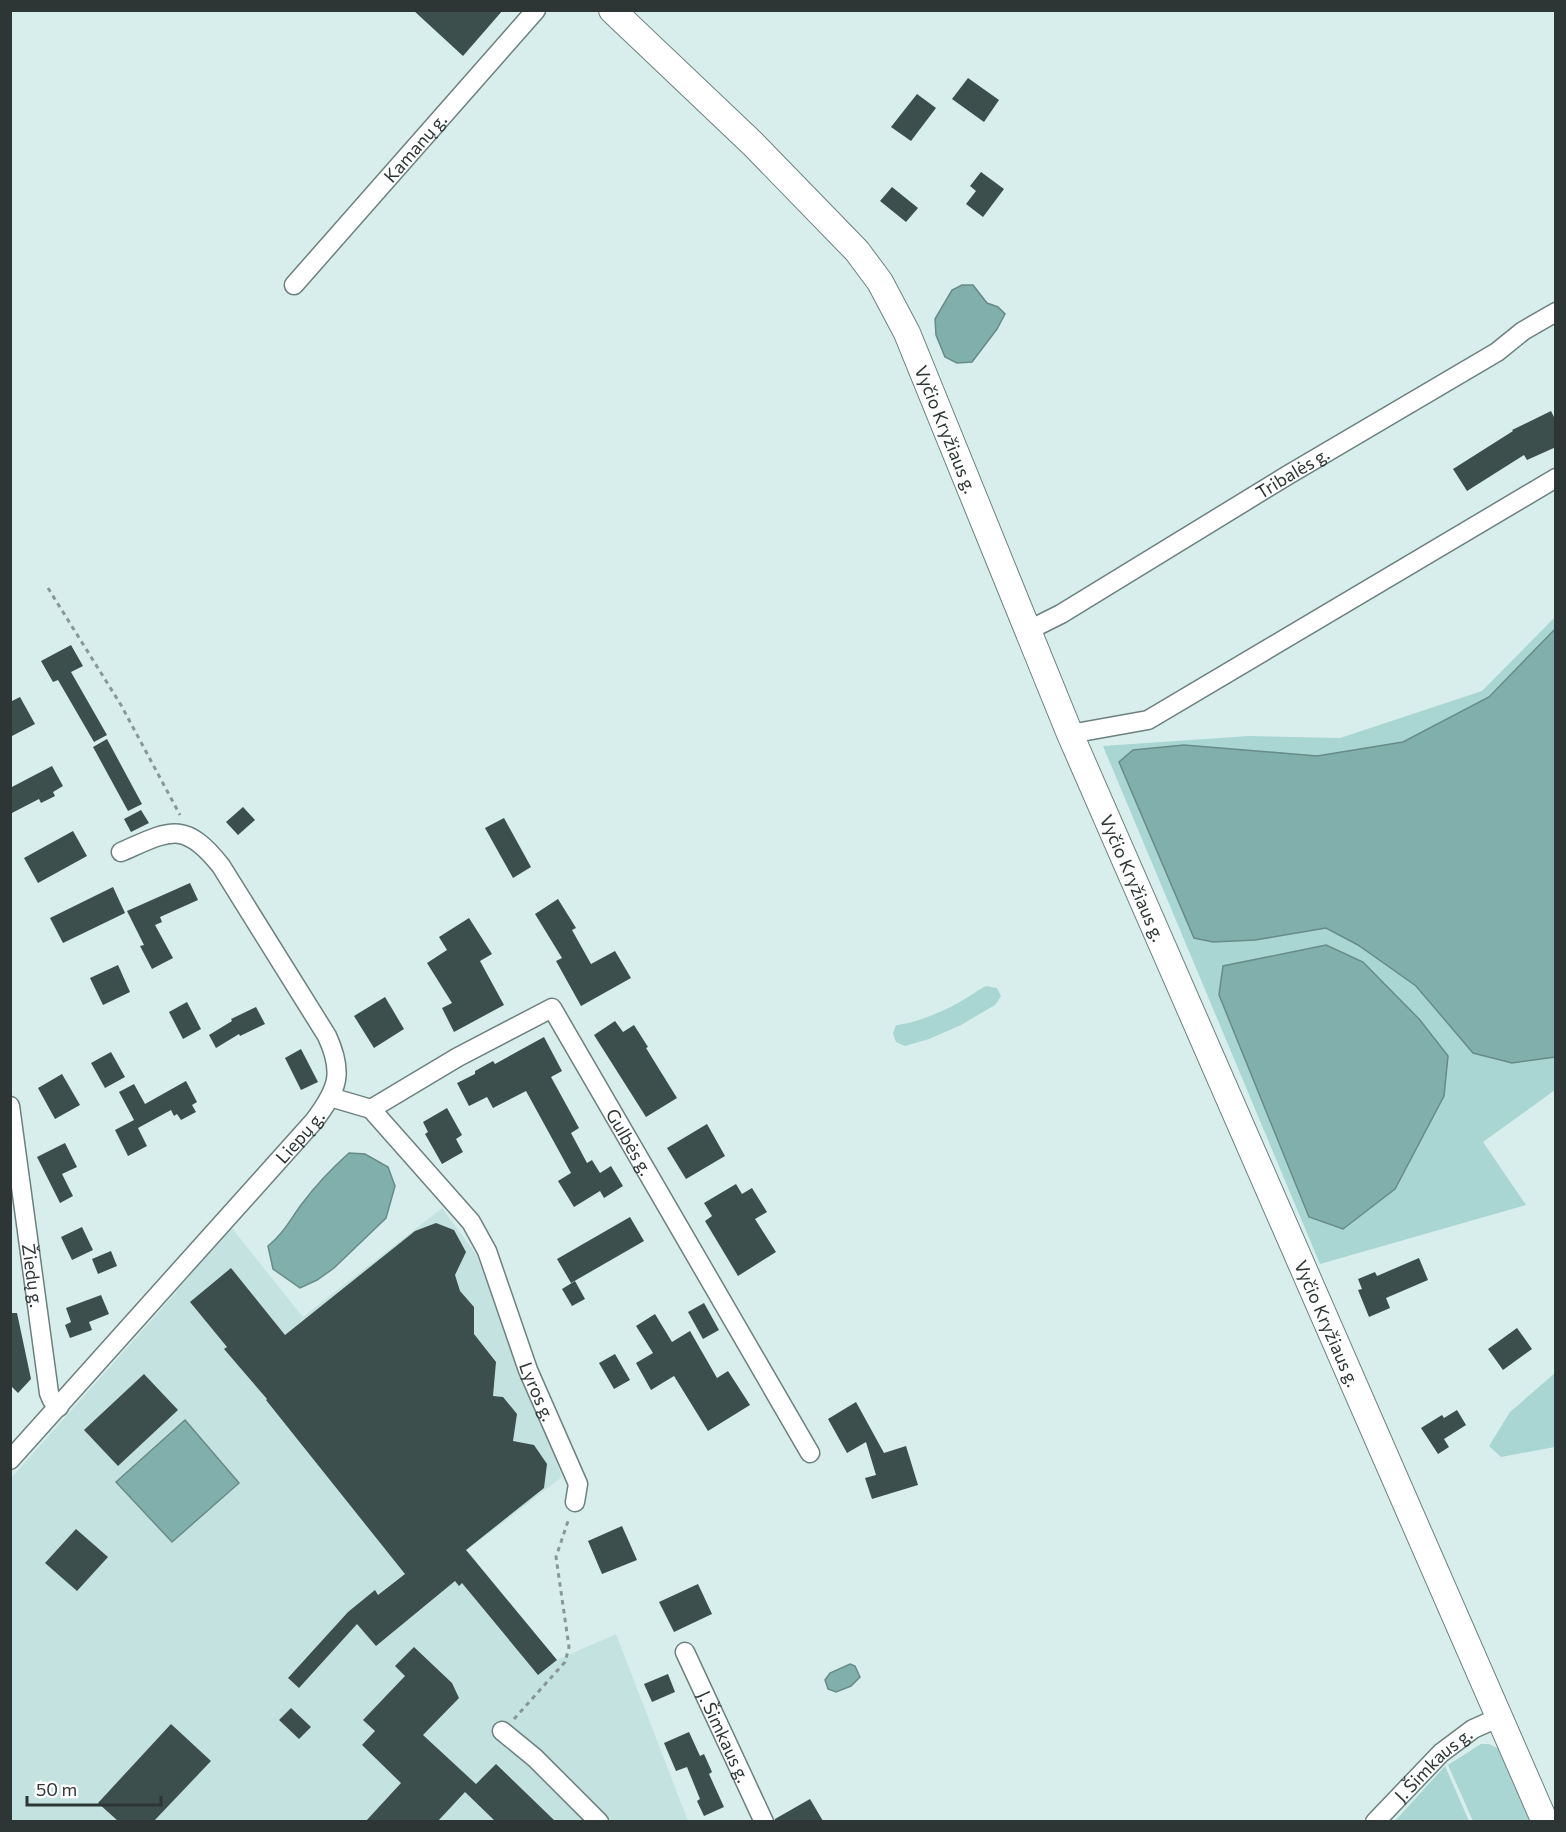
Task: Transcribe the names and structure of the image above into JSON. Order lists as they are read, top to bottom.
{
  "streets": {
    "street": [
      "Kamanų g.",
      "Vyčio Kryžiaus g.",
      "Tribalės g.",
      "Liepų g.",
      "Gulbės g.",
      "Žiedų g.",
      "Lyros g.",
      "J. Šimkaus g."
    ]
  },
  "crossings": [
    ["Vyčio Kryžiaus g.", "Tribalės g."],
    ["Vyčio Kryžiaus g.", "J. Šimkaus g."],
    ["Liepų g.", "Žiedų g."],
    ["Gulbės g.", "Lyros g."]
  ],
  "scale_bar": "50 m"
}
